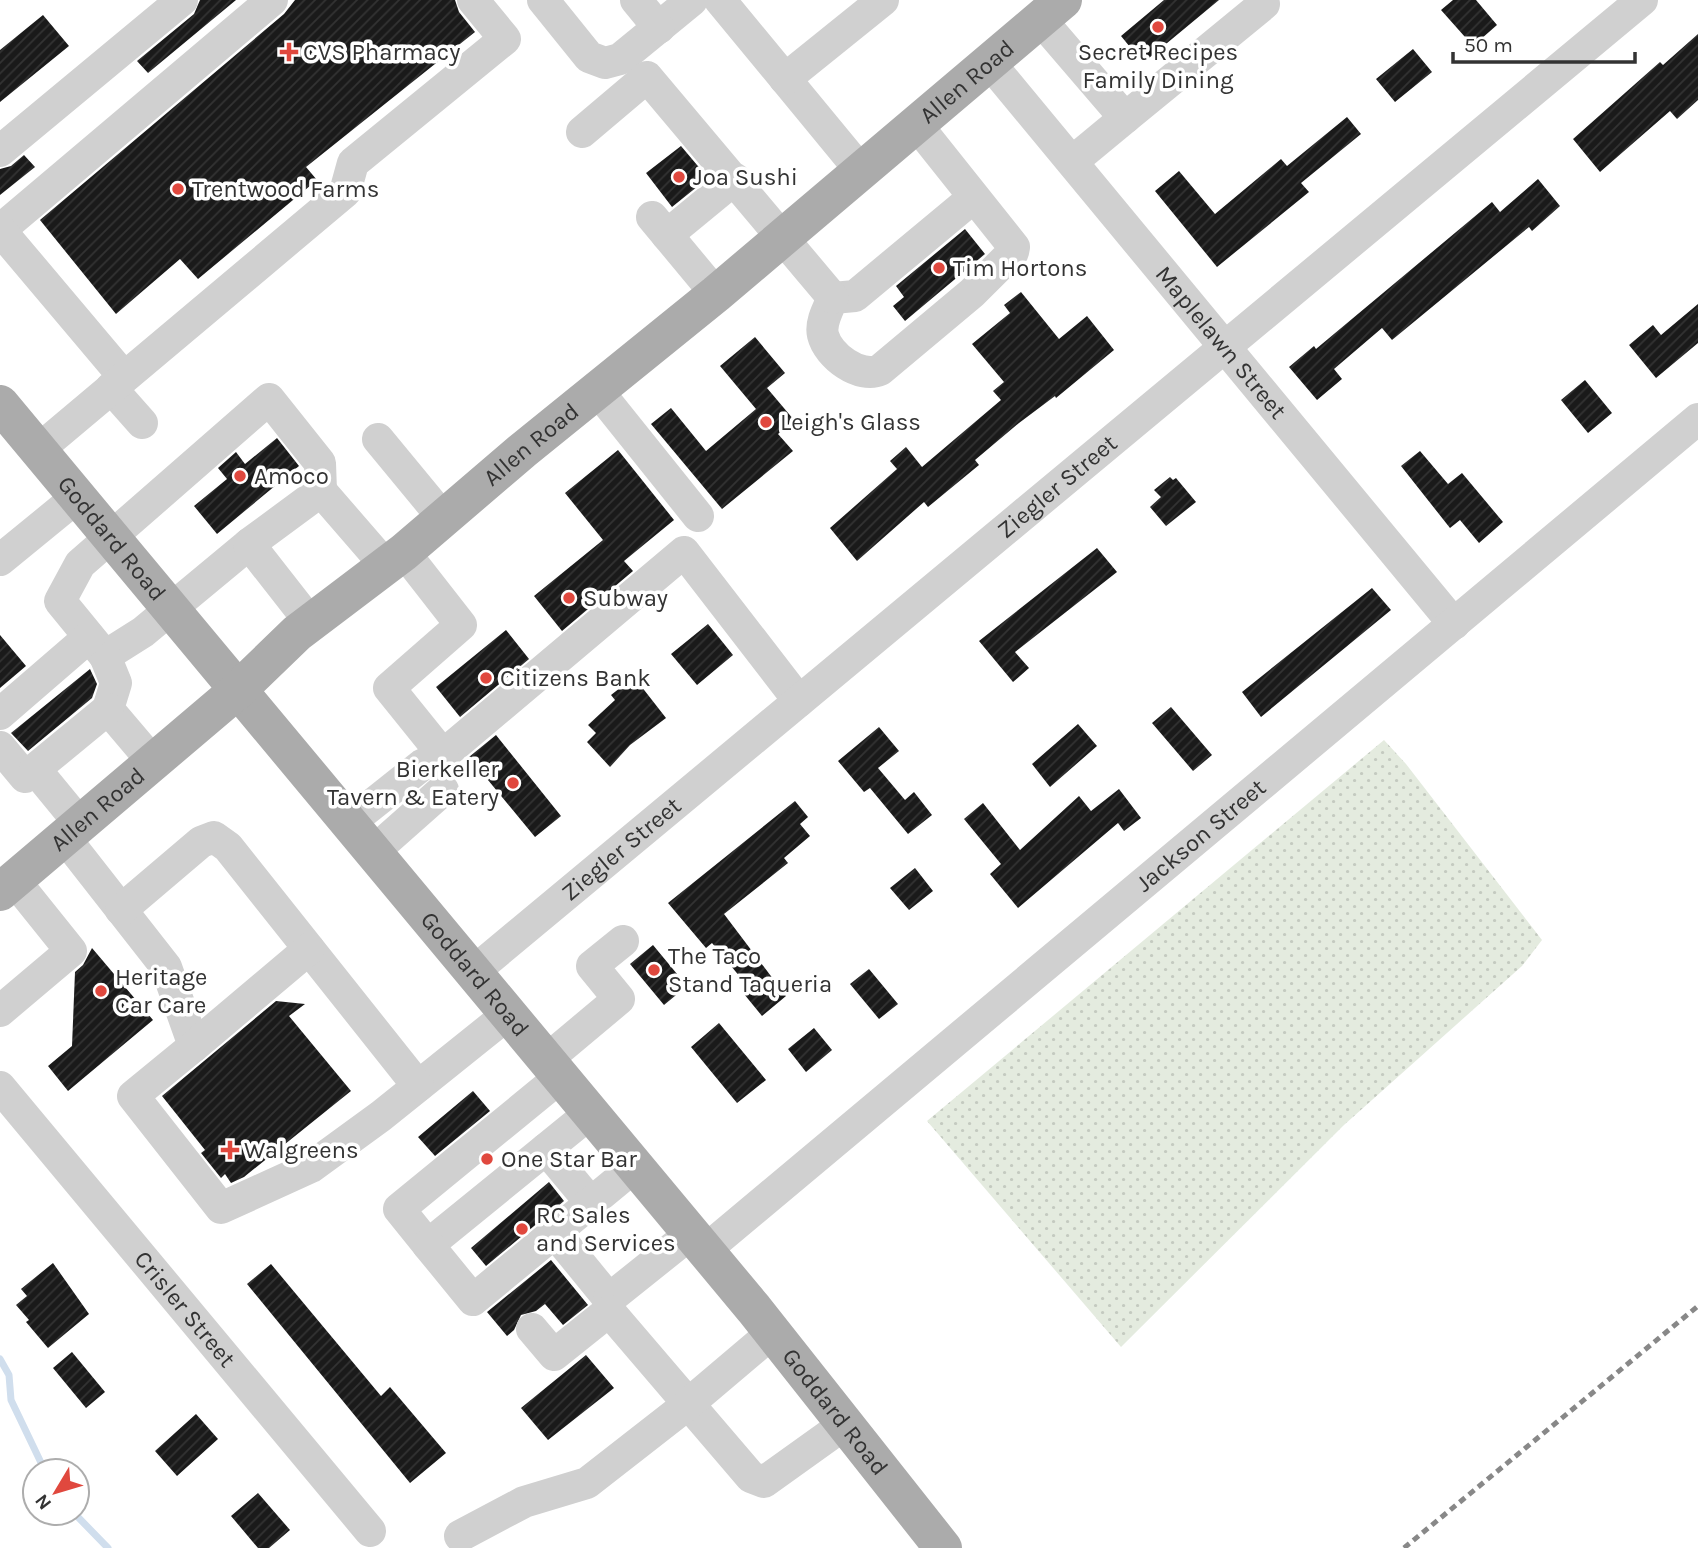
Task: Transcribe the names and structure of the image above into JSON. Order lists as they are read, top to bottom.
{
  "streets": {
    "main road": ["Allen Road", "Goddard Road"],
    "street": [
      "Maplelawn Street",
      "Ziegler Street",
      "Jackson Street",
      "Crisler Street"
    ]
  },
  "crossings": [
    ["Allen Road", "Maplelawn Street"],
    ["Allen Road", "Goddard Road"],
    ["Maplelawn Street", "Ziegler Street"],
    ["Maplelawn Street", "Jackson Street"],
    ["Ziegler Street", "Goddard Road"],
    ["Goddard Road", "Jackson Street"]
  ],
  "places": {
    "other": [
      "Secret Recipes Family Dining",
      "Joa Sushi",
      "Trentwood Farms",
      "Tim Hortons",
      "Leigh's Glass",
      "Amoco",
      "Subway",
      "Citizens Bank",
      "Bierkeller Tavern & Eatery",
      "The Taco Stand Taqueria",
      "Heritage Car Care",
      "One Star Bar",
      "RC Sales and Services"
    ],
    "health": ["CVS Pharmacy", "Walgreens"]
  },
  "scale_bar": "50 m",
  "north": "bottom left"
}
